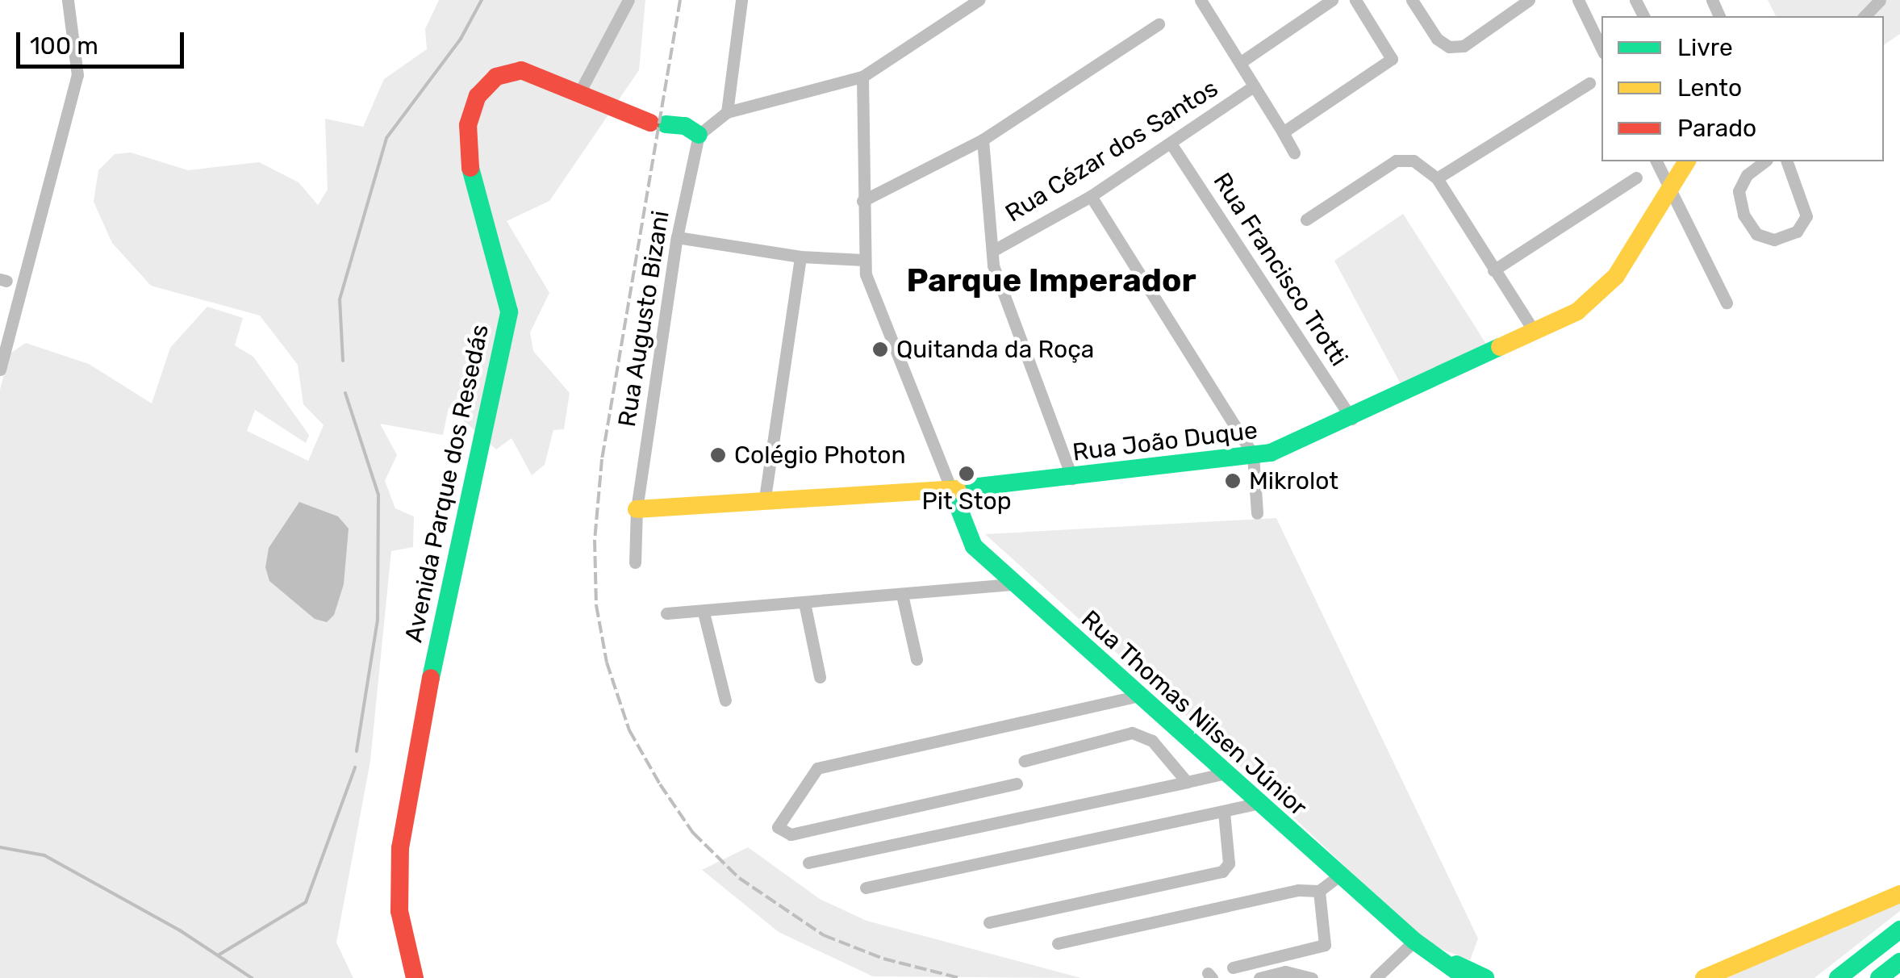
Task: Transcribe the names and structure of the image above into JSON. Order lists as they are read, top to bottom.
{
  "streets": {
    "main road": ["Rua João Duque", "Avenida Parque dos Resedás", "Rua Thomas Nilsen Júnior"],
    "street": ["Rua Cézar dos Santos", "Rua Francisco Trotti", "Rua Augusto Bizani"]
  },
  "crossings": [
    ["Rua Cézar dos Santos", "Rua Francisco Trotti"],
    ["Rua Francisco Trotti", "Rua João Duque"],
    ["Rua Augusto Bizani", "Rua João Duque"],
    ["Rua Augusto Bizani", "Avenida Parque dos Resedás"],
    ["Rua João Duque", "Rua Thomas Nilsen Júnior"]
  ],
  "districts": ["Parque Imperador"],
  "places": [
    "Quitanda da Roça",
    "Colégio Photon",
    "Pit Stop",
    "Mikrolot"
  ],
  "legend": ["Livre", "Lento", "Parado"],
  "scale_bar": "100 m"
}
